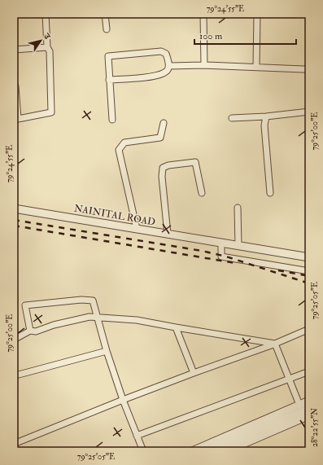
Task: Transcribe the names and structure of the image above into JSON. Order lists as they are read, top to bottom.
{
  "streets": {
    "street": ["NAINITAL ROAD"]
  },
  "scale_bar": "100 m",
  "north": "top right",
  "coordinates": [
    "79°24'55\"E",
    "79°25'00\"E",
    "79°25'05\"E",
    "28°22'55\"N"
  ]
}
